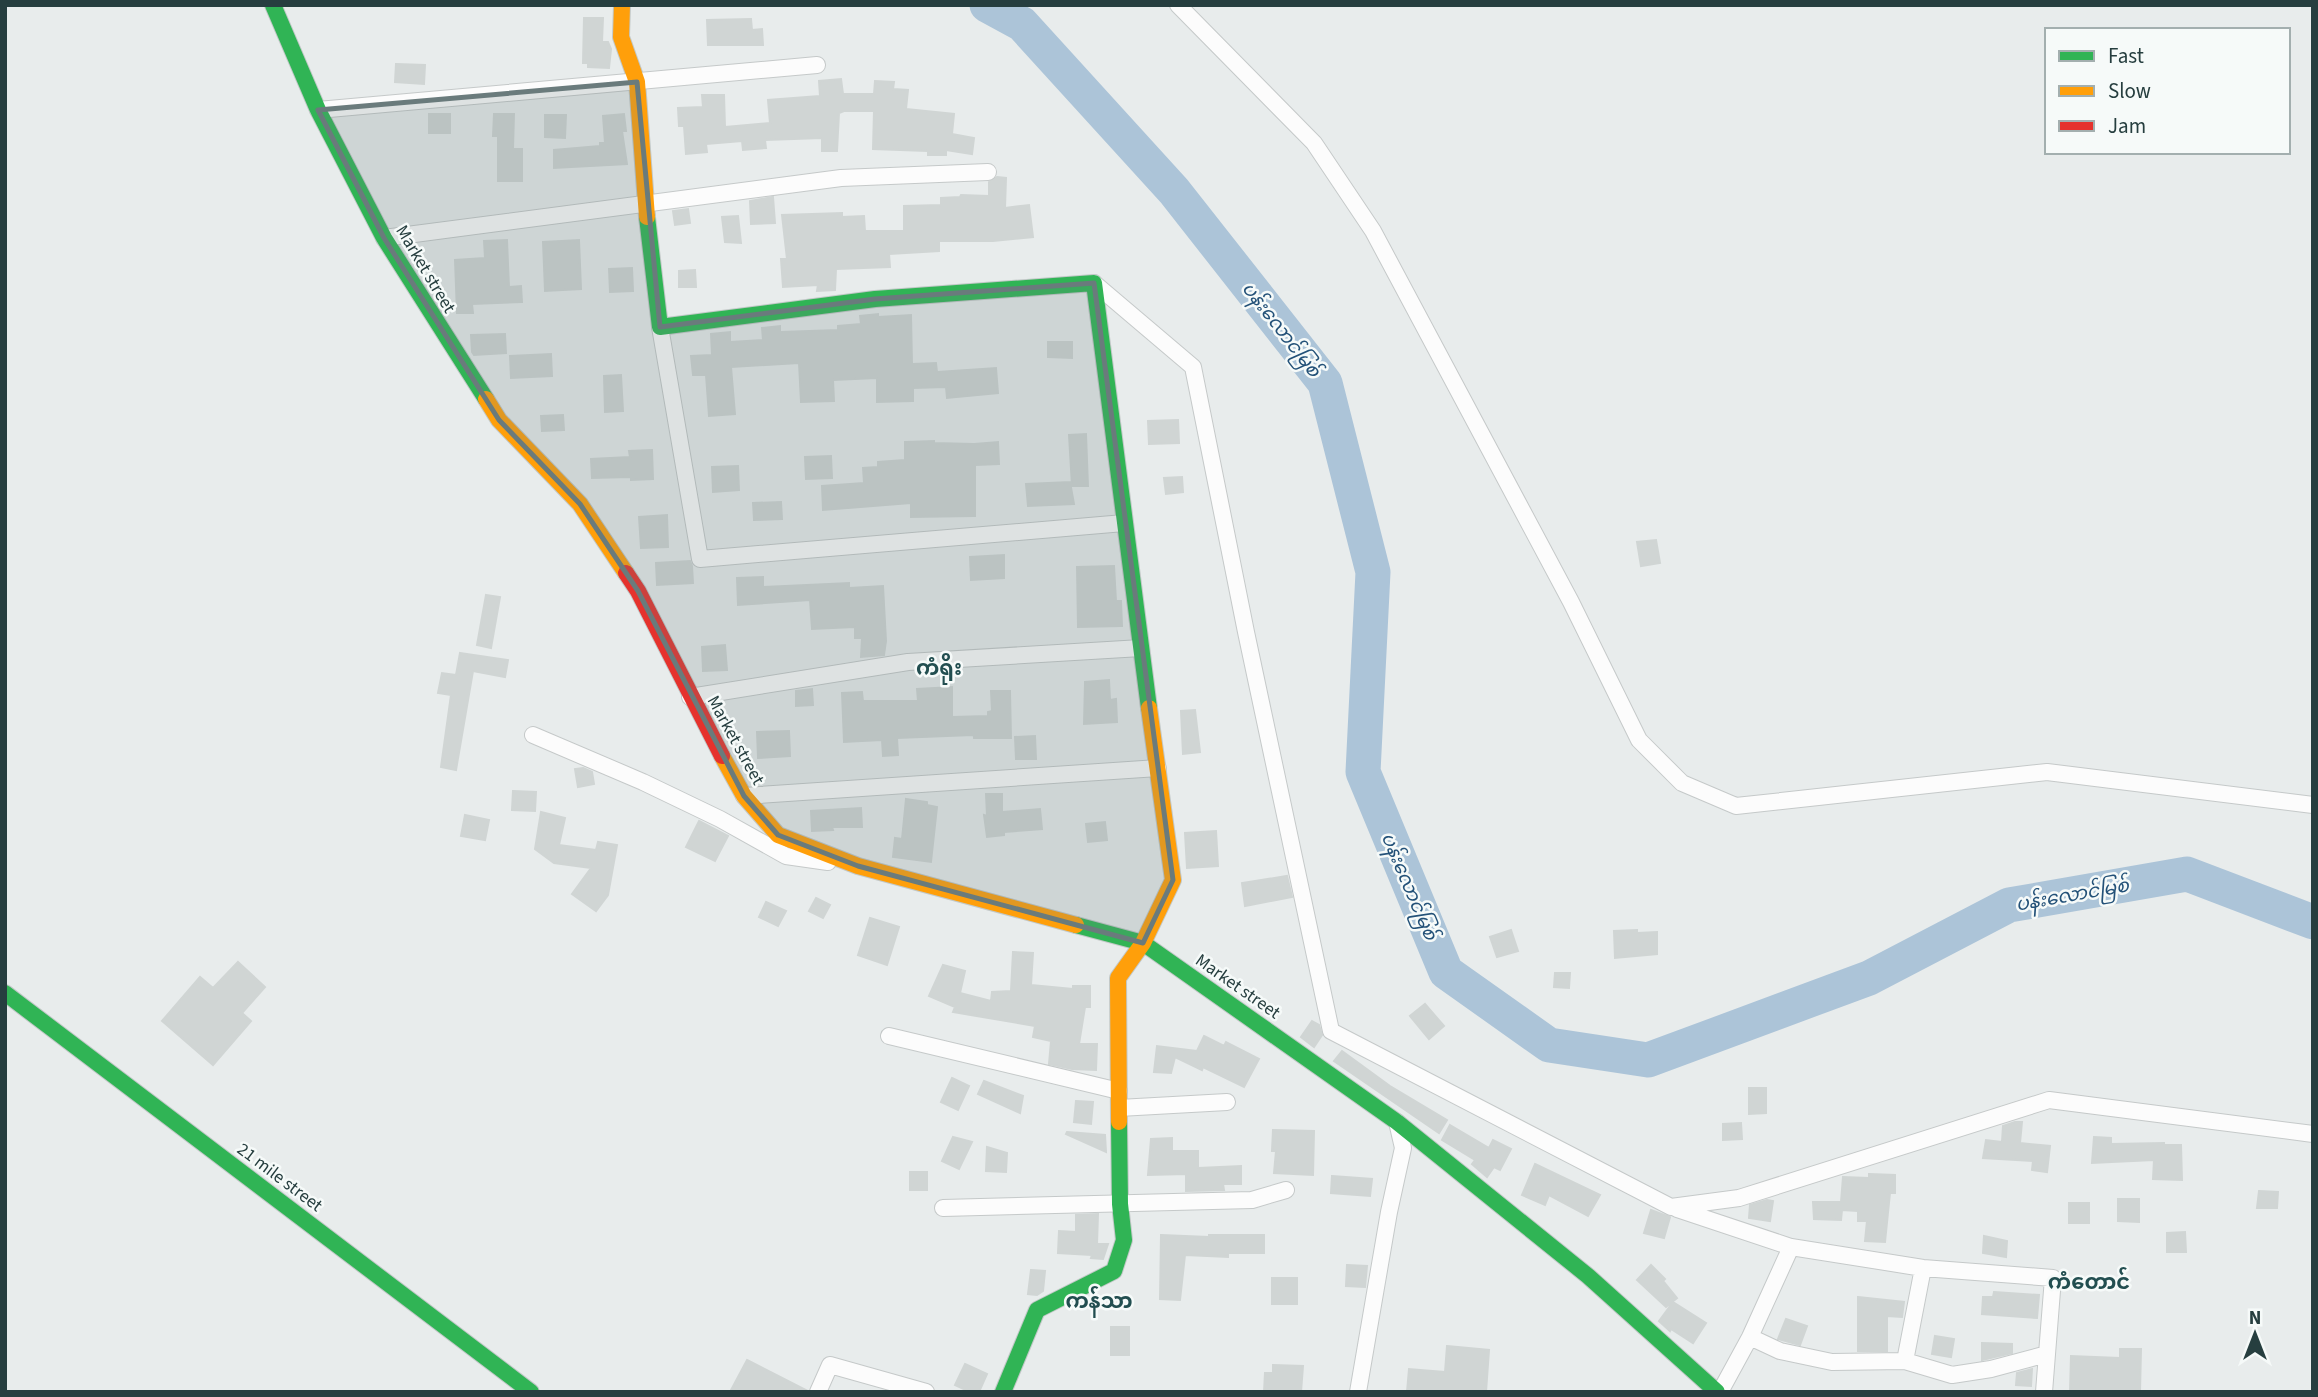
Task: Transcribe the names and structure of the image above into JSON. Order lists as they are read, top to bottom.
{
  "streets": {
    "street": ["Market street", "21 mile street"]
  },
  "districts": ["ကံရိုး", "ကံတောင်", "ကန်သာ"],
  "water": ["ပန်းလောင်မြစ်"],
  "legend": ["Fast", "Slow", "Jam"],
  "north": "top"
}
